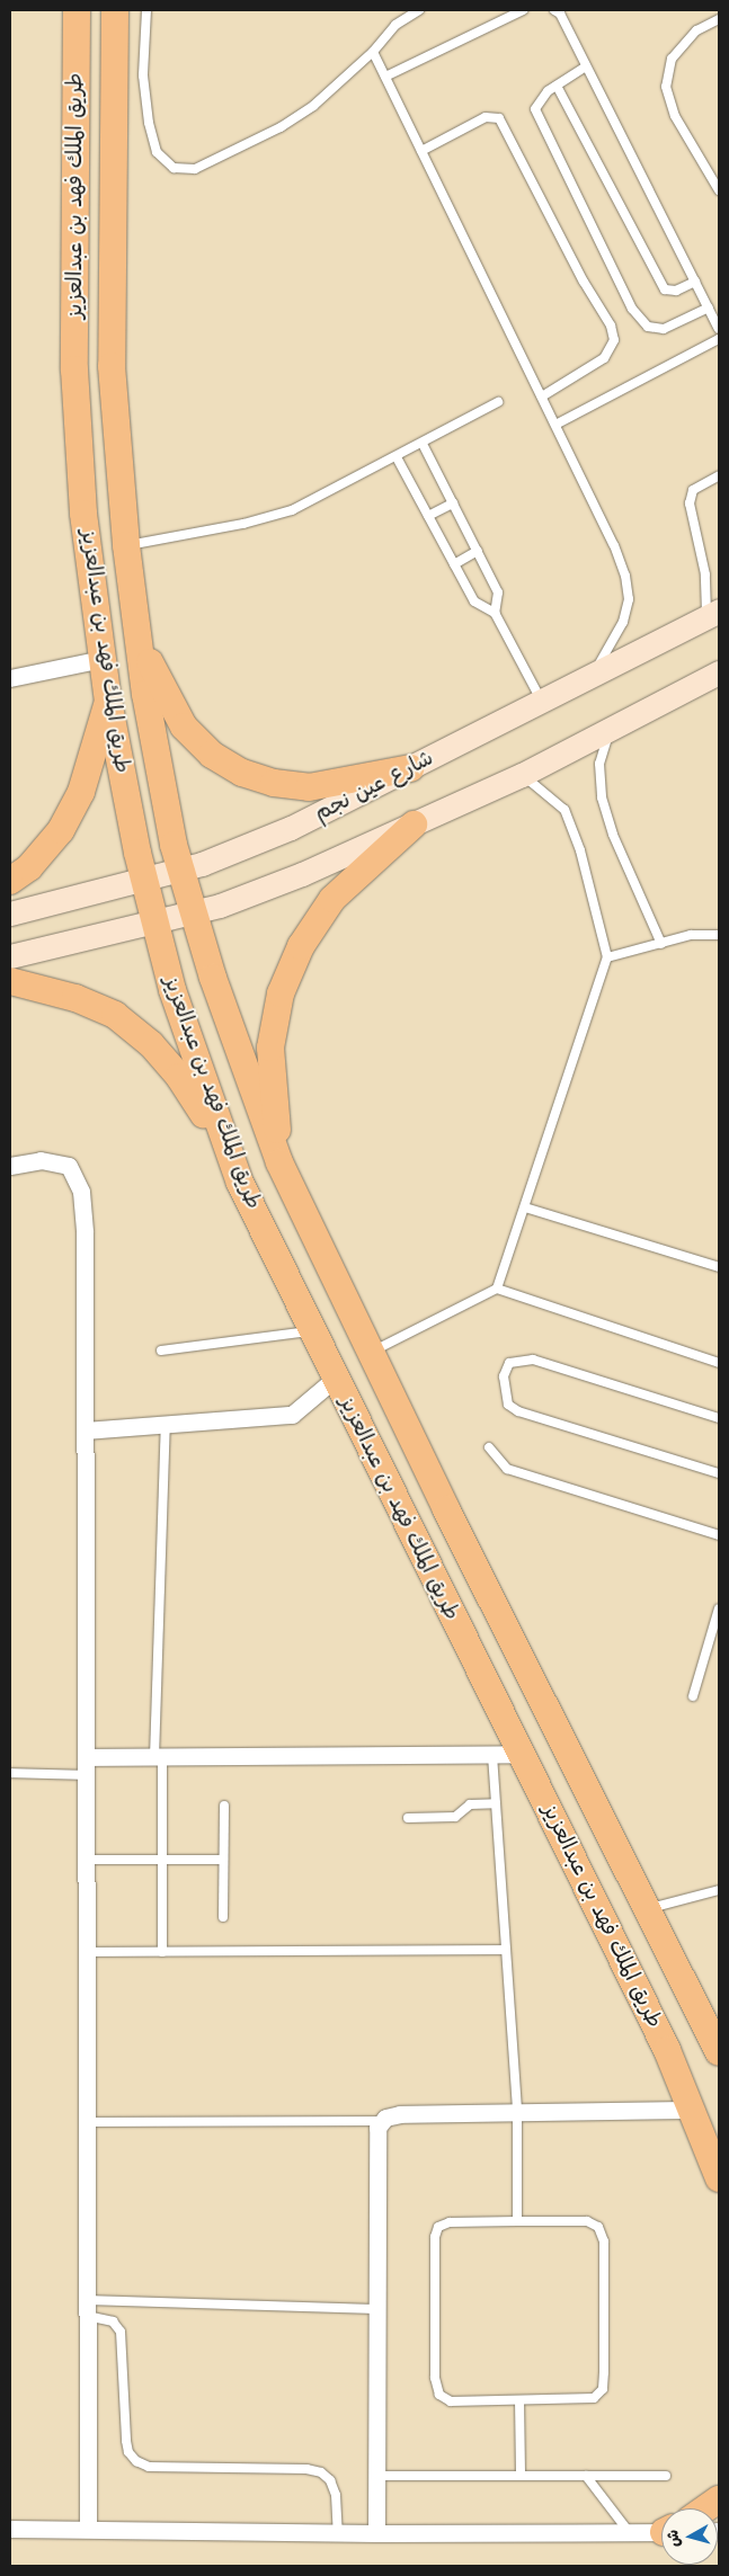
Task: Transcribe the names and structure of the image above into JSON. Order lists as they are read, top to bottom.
{
  "streets": {
    "main road": ["طريق الملك فهد بن عبدالعزيز", "شارع عين نجم"]
  },
  "crossings": [
    ["طريق الملك فهد بن عبدالعزيز", "شارع عين نجم"]
  ],
  "north": "left"
}
